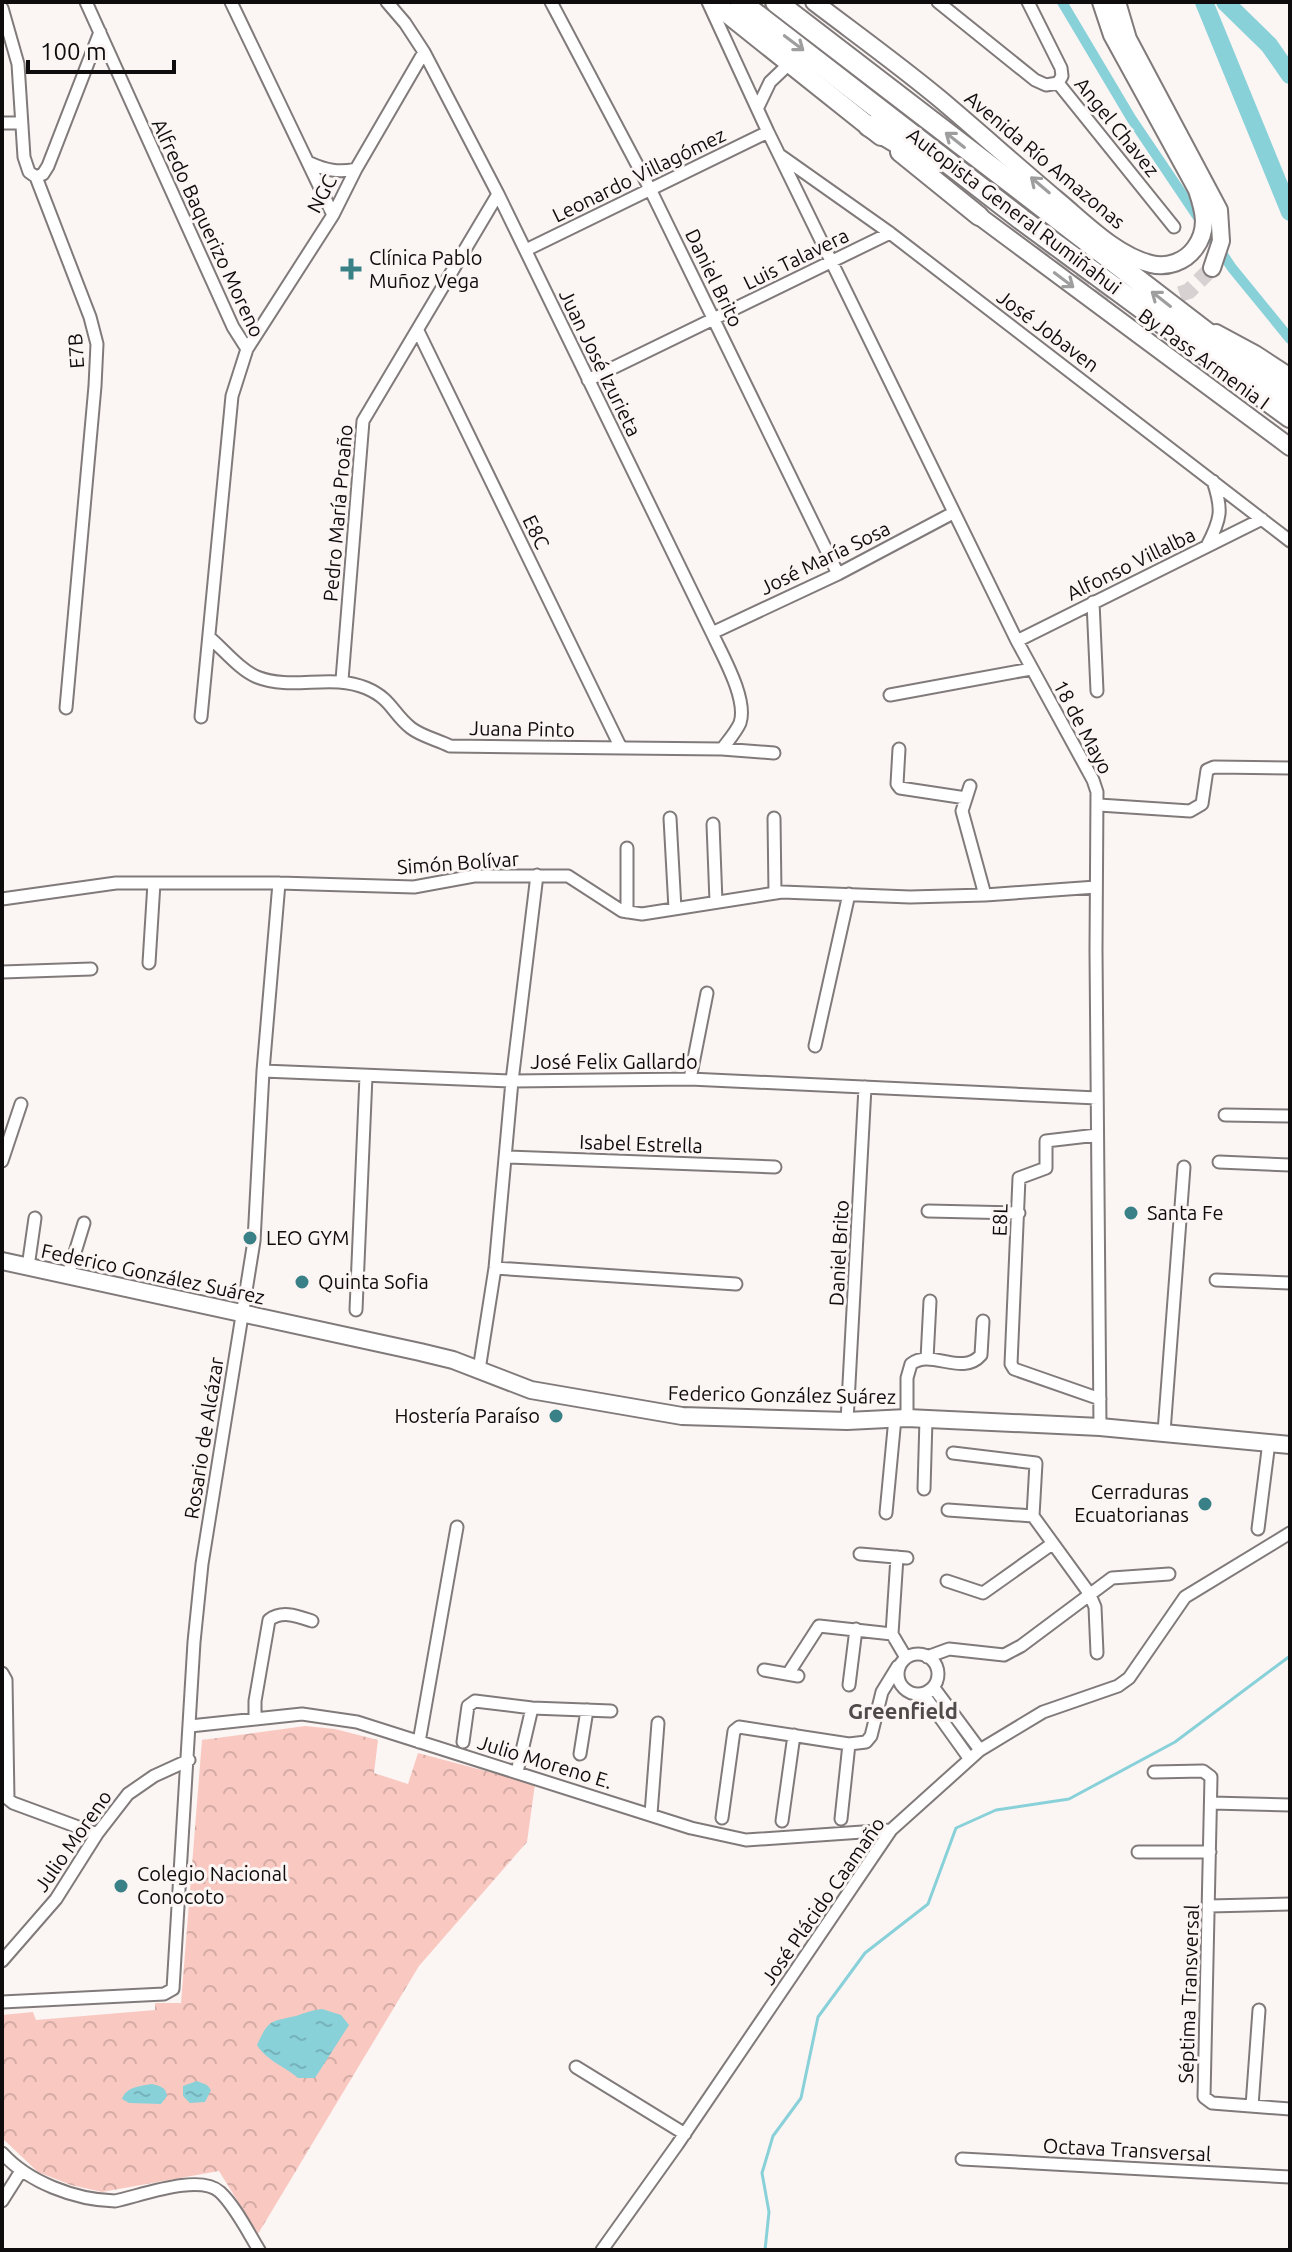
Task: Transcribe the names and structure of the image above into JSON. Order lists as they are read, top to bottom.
{
  "streets": {
    "highway": ["Autopista General Rumiñahui"],
    "main road": ["Avenida Río Amazonas", "By Pass Armenia I", "Federico González Suárez"],
    "street": [
      "Angel Chavez",
      "Leonardo Villagómez",
      "NGC",
      "Alfredo Baquerizo Moreno",
      "Luis Talavera",
      "Daniel Brito",
      "José Jobaven",
      "E7B",
      "Juan José Izurieta",
      "Pedro María Proaño",
      "E8C",
      "José María Sosa",
      "Alfonso Villalba",
      "18 de Mayo",
      "Juana Pinto",
      "Simón Bolívar",
      "José Felix Gallardo",
      "Isabel Estrella",
      "E8L",
      "Rosario de Alcázar",
      "Julio Moreno E.",
      "Julio Moreno",
      "José Plácido Caamaño",
      "Séptima Transversal",
      "Octava Transversal"
    ]
  },
  "crossings": [
    ["Leonardo Villagómez", "Daniel Brito"],
    ["Leonardo Villagómez", "Juan José Izurieta"],
    ["Leonardo Villagómez", "18 de Mayo"],
    ["NGC", "Alfredo Baquerizo Moreno"],
    ["NGC", "Juan José Izurieta"],
    ["Autopista General Rumiñahui", "By Pass Armenia I"],
    ["Alfredo Baquerizo Moreno", "Juana Pinto"],
    ["Luis Talavera", "Daniel Brito"],
    ["Luis Talavera", "José Jobaven"],
    ["Luis Talavera", "Juan José Izurieta"],
    ["Luis Talavera", "18 de Mayo"],
    ["Daniel Brito", "José María Sosa"],
    ["Daniel Brito", "José Felix Gallardo"],
    ["Daniel Brito", "Federico González Suárez"],
    ["José Jobaven", "Alfonso Villalba"],
    ["José Jobaven", "18 de Mayo"],
    ["Juan José Izurieta", "Pedro María Proaño"],
    ["Juan José Izurieta", "José María Sosa"],
    ["Juan José Izurieta", "Juana Pinto"],
    ["Pedro María Proaño", "E8C"],
    ["Pedro María Proaño", "Juana Pinto"],
    ["E8C", "Juana Pinto"],
    ["José María Sosa", "18 de Mayo"],
    ["Alfonso Villalba", "18 de Mayo"],
    ["18 de Mayo", "José Felix Gallardo"],
    ["18 de Mayo", "E8L"],
    ["18 de Mayo", "Federico González Suárez"],
    ["Simón Bolívar", "Rosario de Alcázar"],
    ["José Felix Gallardo", "Rosario de Alcázar"],
    ["Federico González Suárez", "Rosario de Alcázar"],
    ["Rosario de Alcázar", "Julio Moreno E."],
    ["Rosario de Alcázar", "Julio Moreno"],
    ["Julio Moreno E.", "José Plácido Caamaño"]
  ],
  "districts": ["Greenfield"],
  "places": {
    "health": ["Clínica Pablo Muñoz Vega"],
    "other": [
      "Santa Fe",
      "LEO GYM",
      "Quinta Sofia",
      "Hostería Paraíso",
      "Cerraduras Ecuatorianas",
      "Colegio Nacional Conocoto"
    ]
  },
  "scale_bar": "100 m"
}
